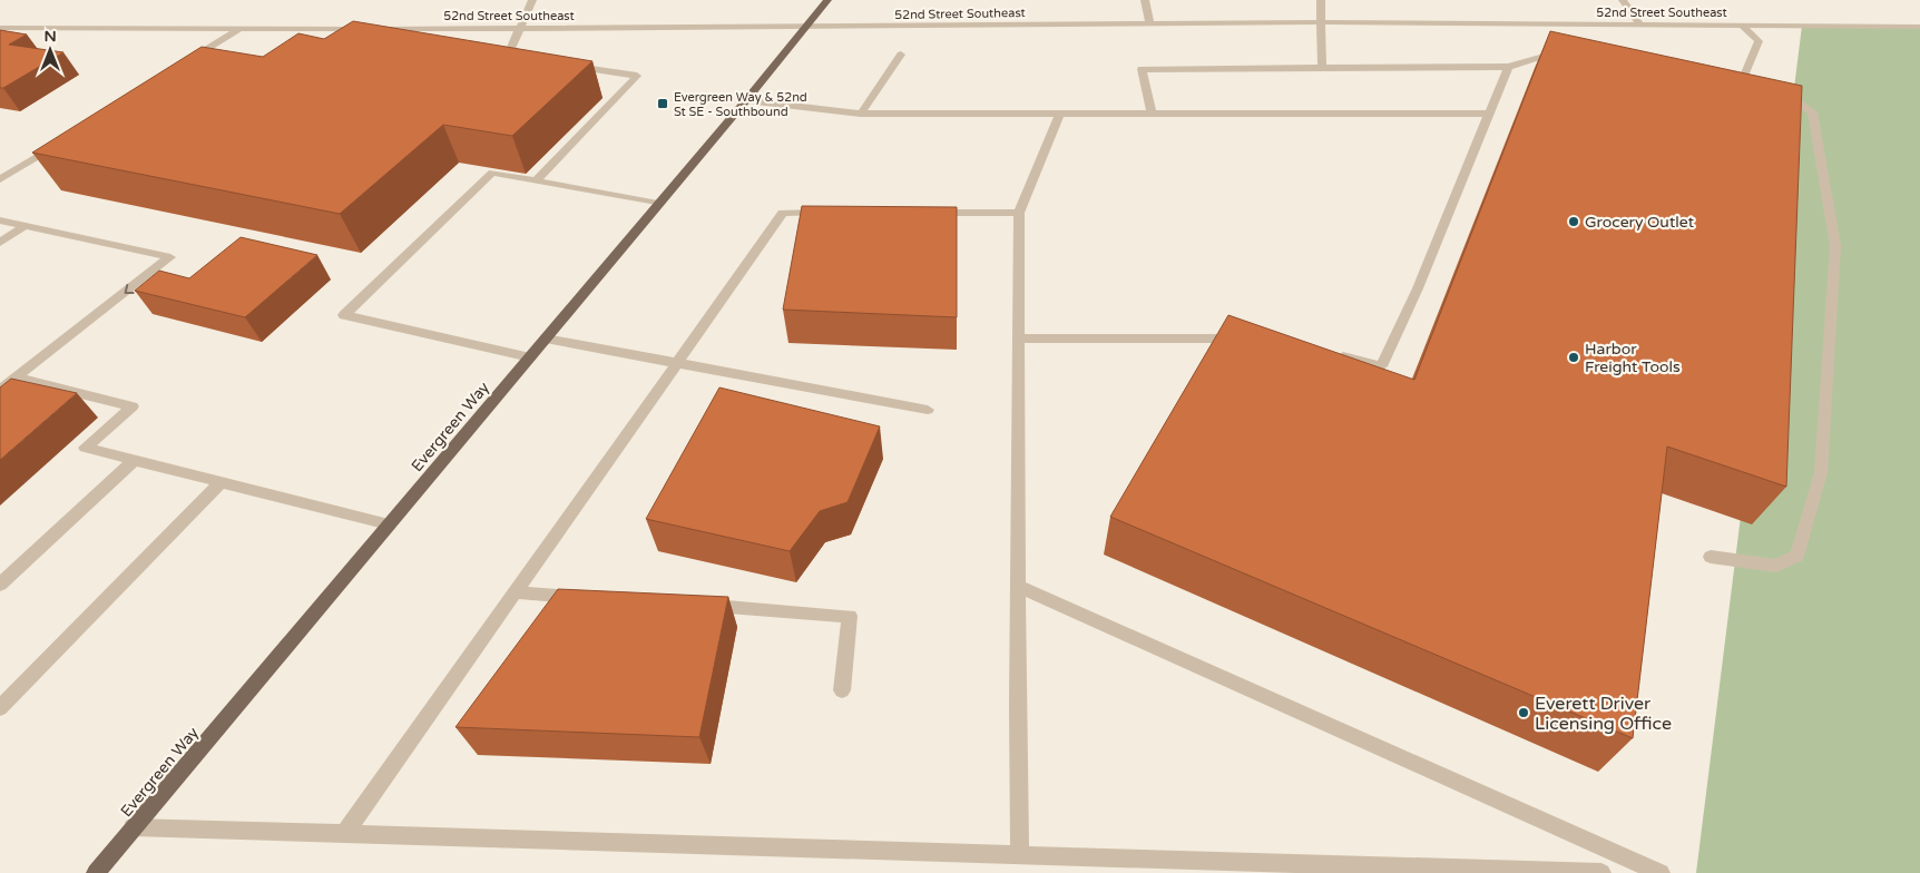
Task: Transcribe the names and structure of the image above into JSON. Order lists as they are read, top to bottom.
{
  "streets": {
    "main road": ["Evergreen Way"],
    "street": ["52nd Street Southeast"]
  },
  "crossings": [
    ["52nd Street Southeast", "Evergreen Way"]
  ],
  "places": {
    "transit": ["Evergreen Way & 52nd St SE - Southbound"],
    "other": ["Grocery Outlet", "Harbor Freight Tools", "Everett Driver Licensing Office"]
  },
  "north": "top"
}
